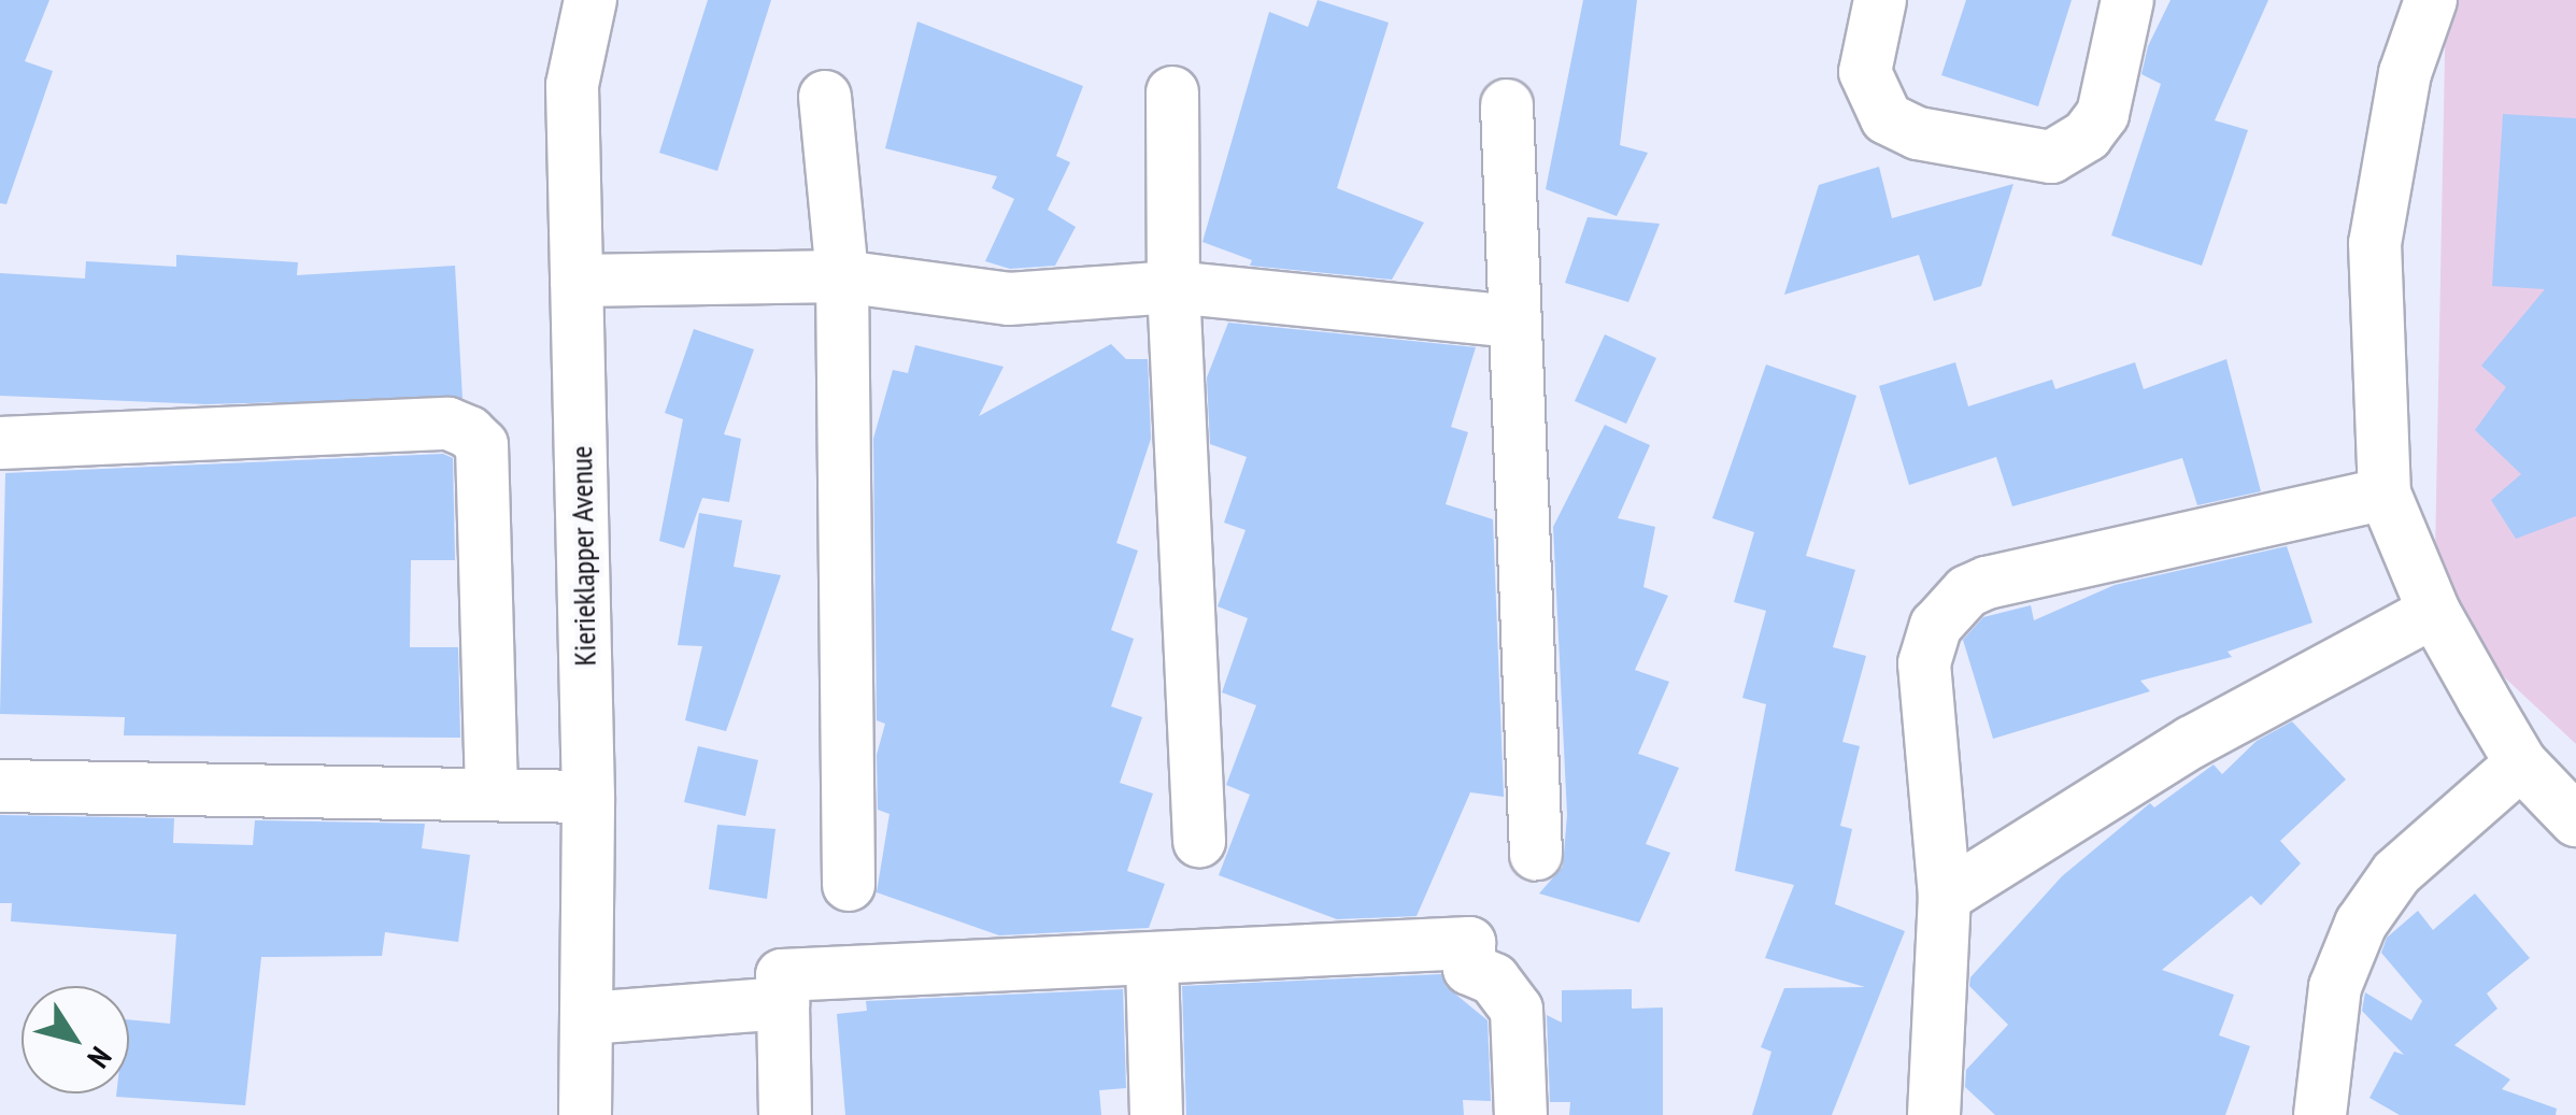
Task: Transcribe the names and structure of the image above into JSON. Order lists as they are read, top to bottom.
{
  "streets": {
    "street": ["Kierieklapper Avenue"]
  },
  "north": "bottom right"
}
